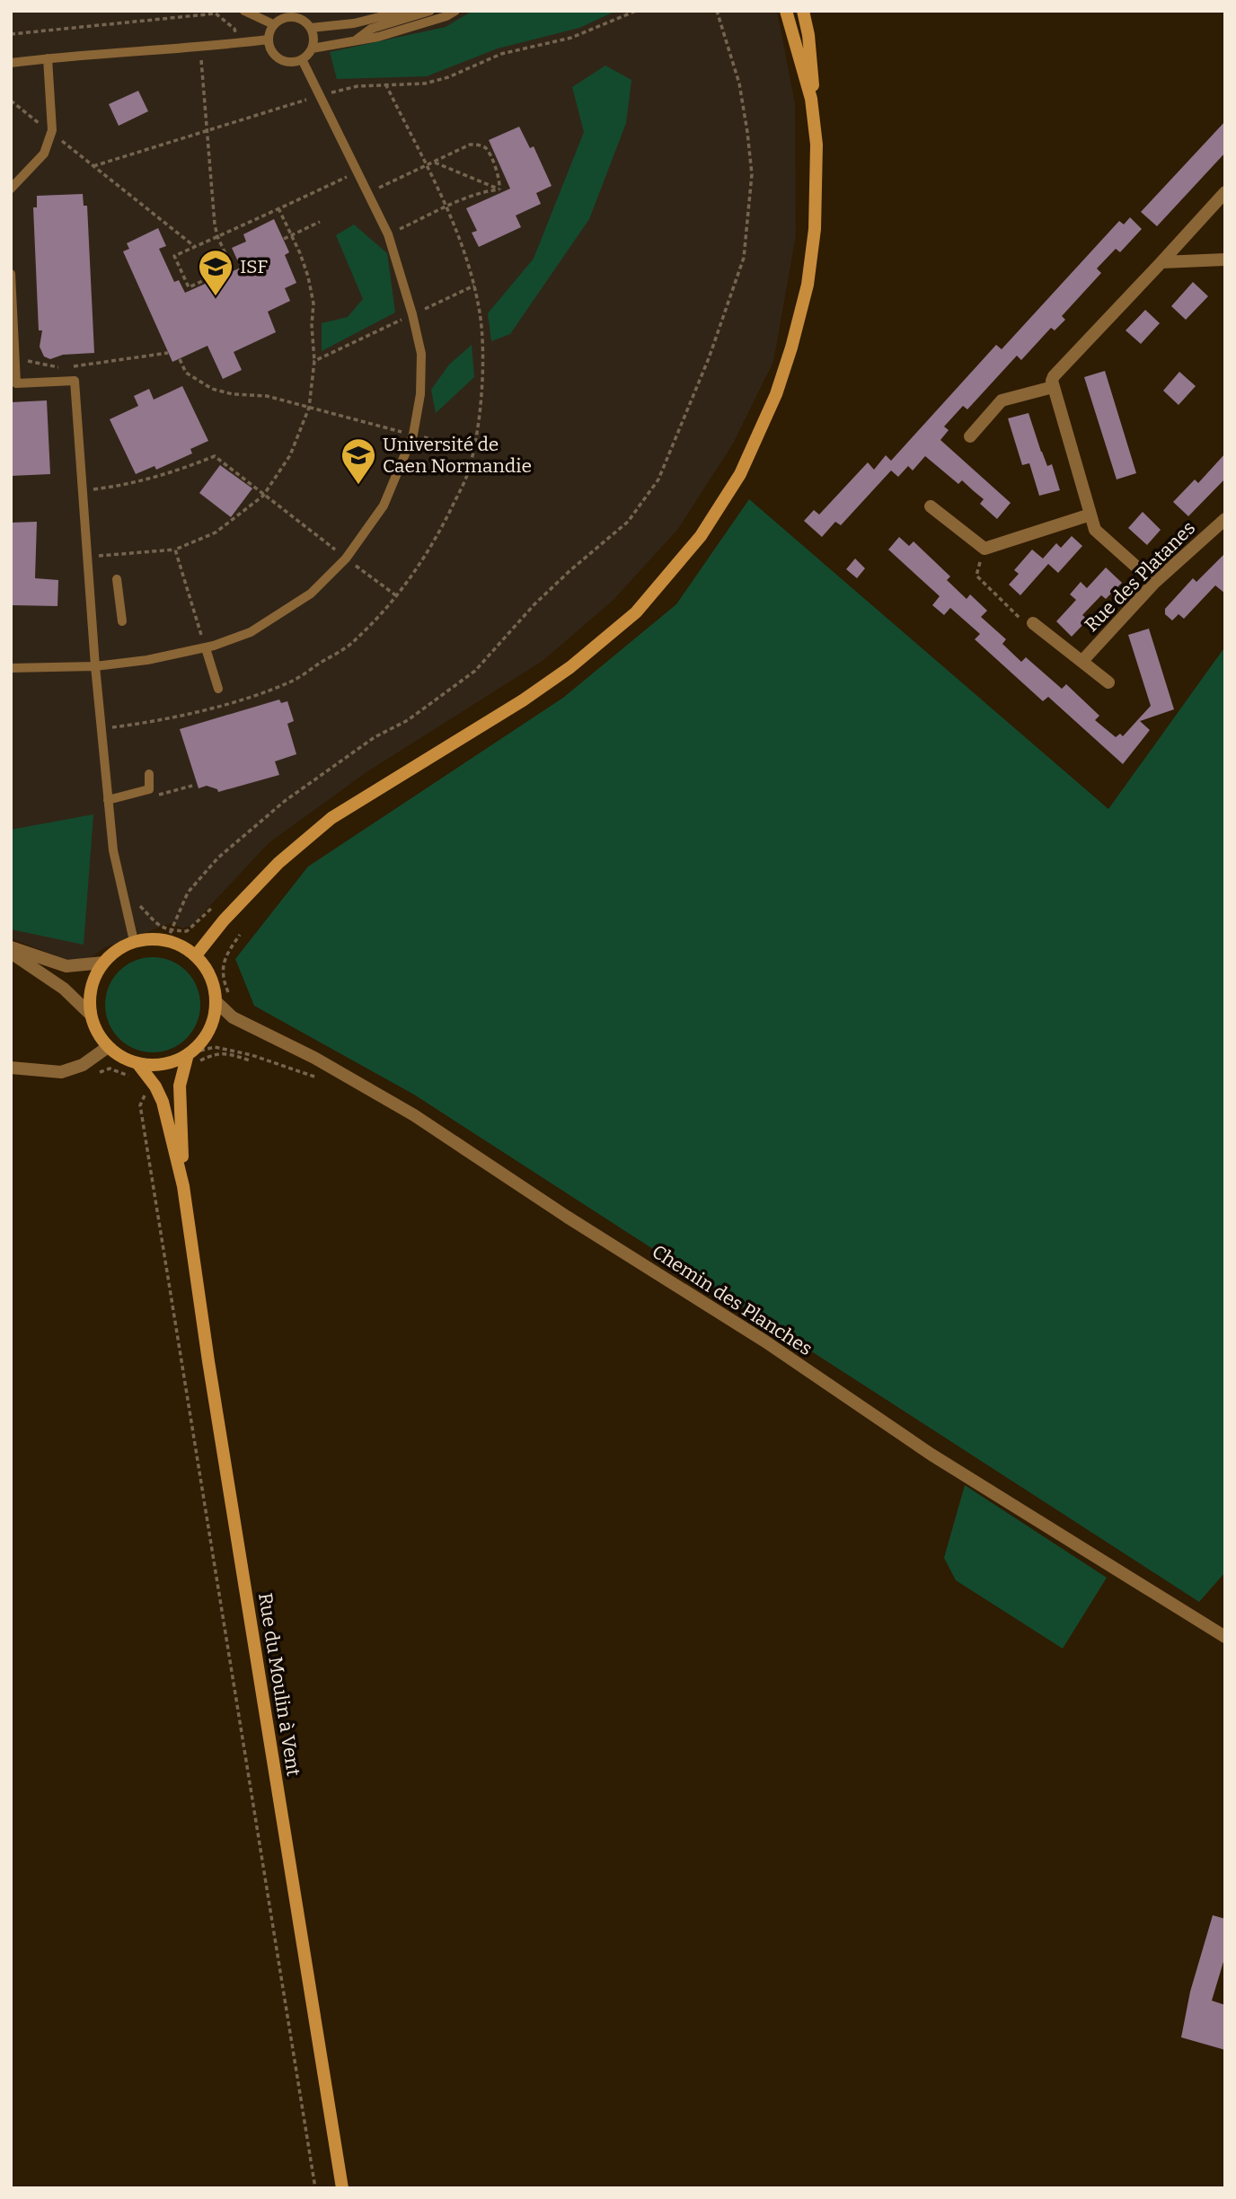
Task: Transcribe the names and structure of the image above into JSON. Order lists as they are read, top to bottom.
{
  "streets": {
    "main road": ["Rue du Moulin à Vent"],
    "street": ["Rue des Platanes", "Chemin des Planches"]
  },
  "places": {
    "school or university": ["ISF", "Université de Caen Normandie"]
  }
}
